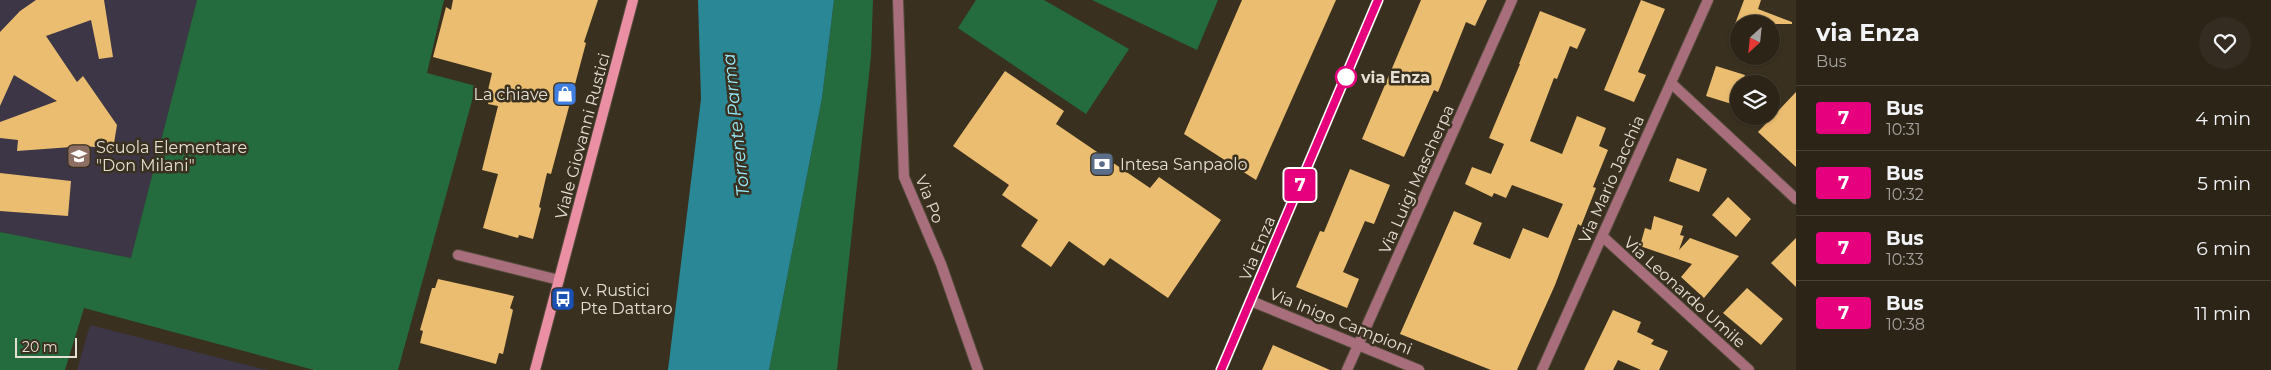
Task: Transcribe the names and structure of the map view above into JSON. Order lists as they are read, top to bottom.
{
  "streets": {
    "main road": ["Viale Giovanni Rustici"],
    "street": [
      "Via Luigi Mascherpa",
      "Via Mario Jacchia",
      "Via Po",
      "Via Enza",
      "Via Leonardo Umile",
      "Via Inigo Campioni"
    ]
  },
  "crossings": [
    ["Via Luigi Mascherpa", "Via Inigo Campioni"],
    ["Via Mario Jacchia", "Via Leonardo Umile"],
    ["Via Enza", "Via Inigo Campioni"]
  ],
  "water": ["Torrente Parma"],
  "places": {
    "other": ["via Enza"],
    "shop": ["La chiave"],
    "school or university": ["Scuola Elementare \"Don Milani\""],
    "bank": ["Intesa Sanpaolo"],
    "bus stop": ["v. Rustici Pte Dattaro"]
  },
  "lines": ["bus line 7"],
  "scale_bar": "20 m",
  "north": "bottom left",
  "page": {
    "on_map": "7",
    "heading": ["via Enza", "Bus"],
    "list": [
      {
        "mark": "7",
        "name": "Bus",
        "note": "10:31",
        "value": "4 min"
      },
      {
        "mark": "7",
        "name": "Bus",
        "note": "10:32",
        "value": "5 min"
      },
      {
        "mark": "7",
        "name": "Bus",
        "note": "10:33",
        "value": "6 min"
      },
      {
        "mark": "7",
        "name": "Bus",
        "note": "10:38",
        "value": "11 min"
      }
    ],
    "scale": "20 m"
  }
}
